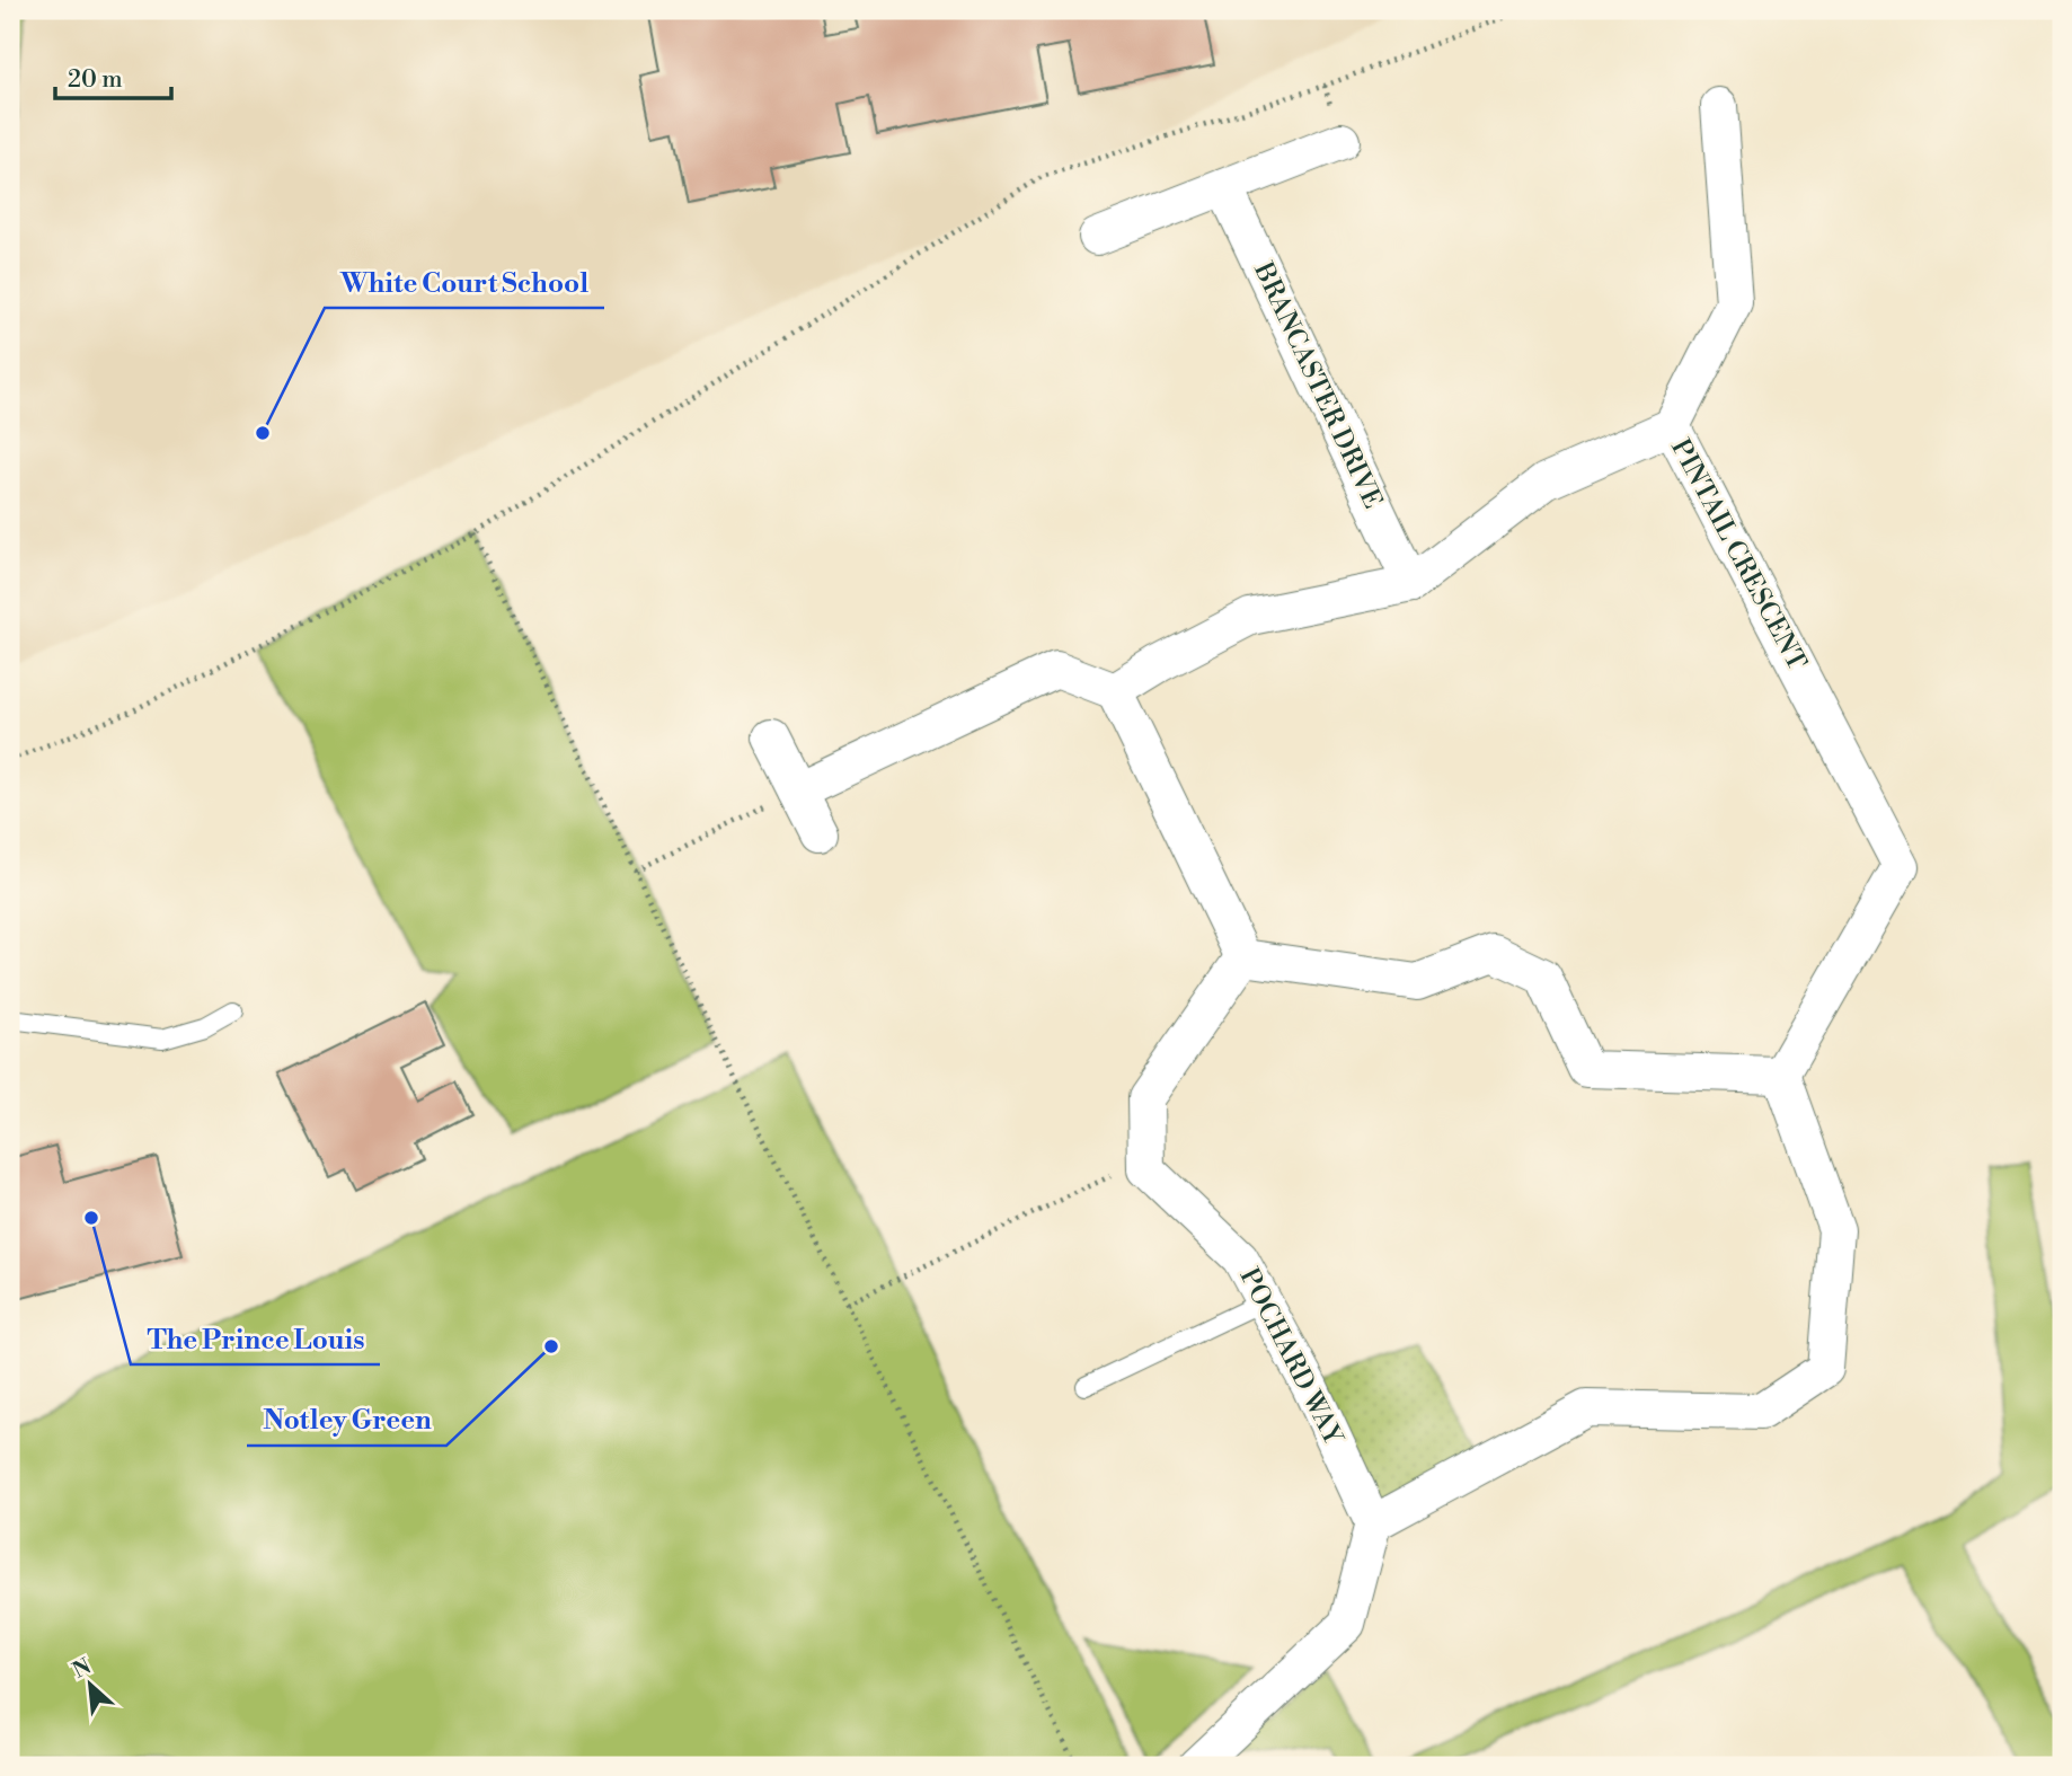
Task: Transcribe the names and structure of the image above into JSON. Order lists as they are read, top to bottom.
{
  "streets": {
    "street": ["BRANCASTER DRIVE", "PINTAIL CRESCENT", "POCHARD WAY"]
  },
  "crossings": [
    ["BRANCASTER DRIVE", "PINTAIL CRESCENT"]
  ],
  "places": ["White Court School", "The Prince Louis", "Notley Green"],
  "scale_bar": "20 m",
  "north": "top left"
}
